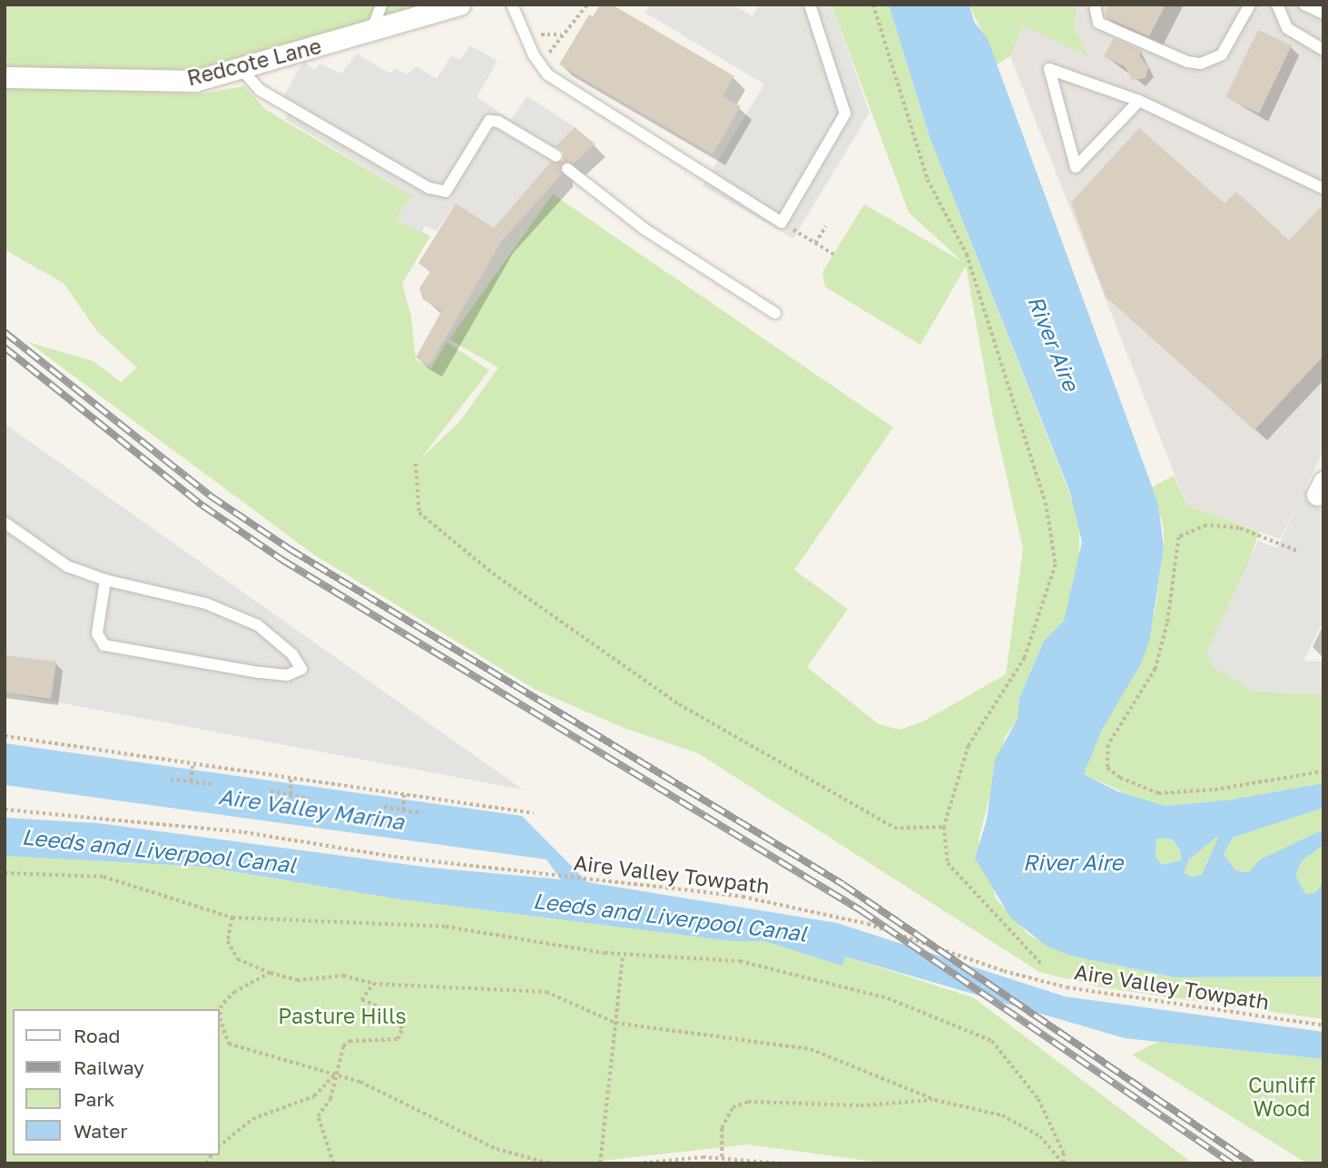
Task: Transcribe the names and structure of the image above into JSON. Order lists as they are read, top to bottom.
{
  "streets": {
    "street": ["Redcote Lane"],
    "path": ["Aire Valley Towpath"]
  },
  "water": ["River Aire", "Aire Valley Marina", "Leeds and Liverpool Canal"],
  "parks": ["Pasture Hills", "Cunliff Wood"],
  "legend": [
    "Road",
    "Railway",
    "Park",
    "Water"
  ]
}
